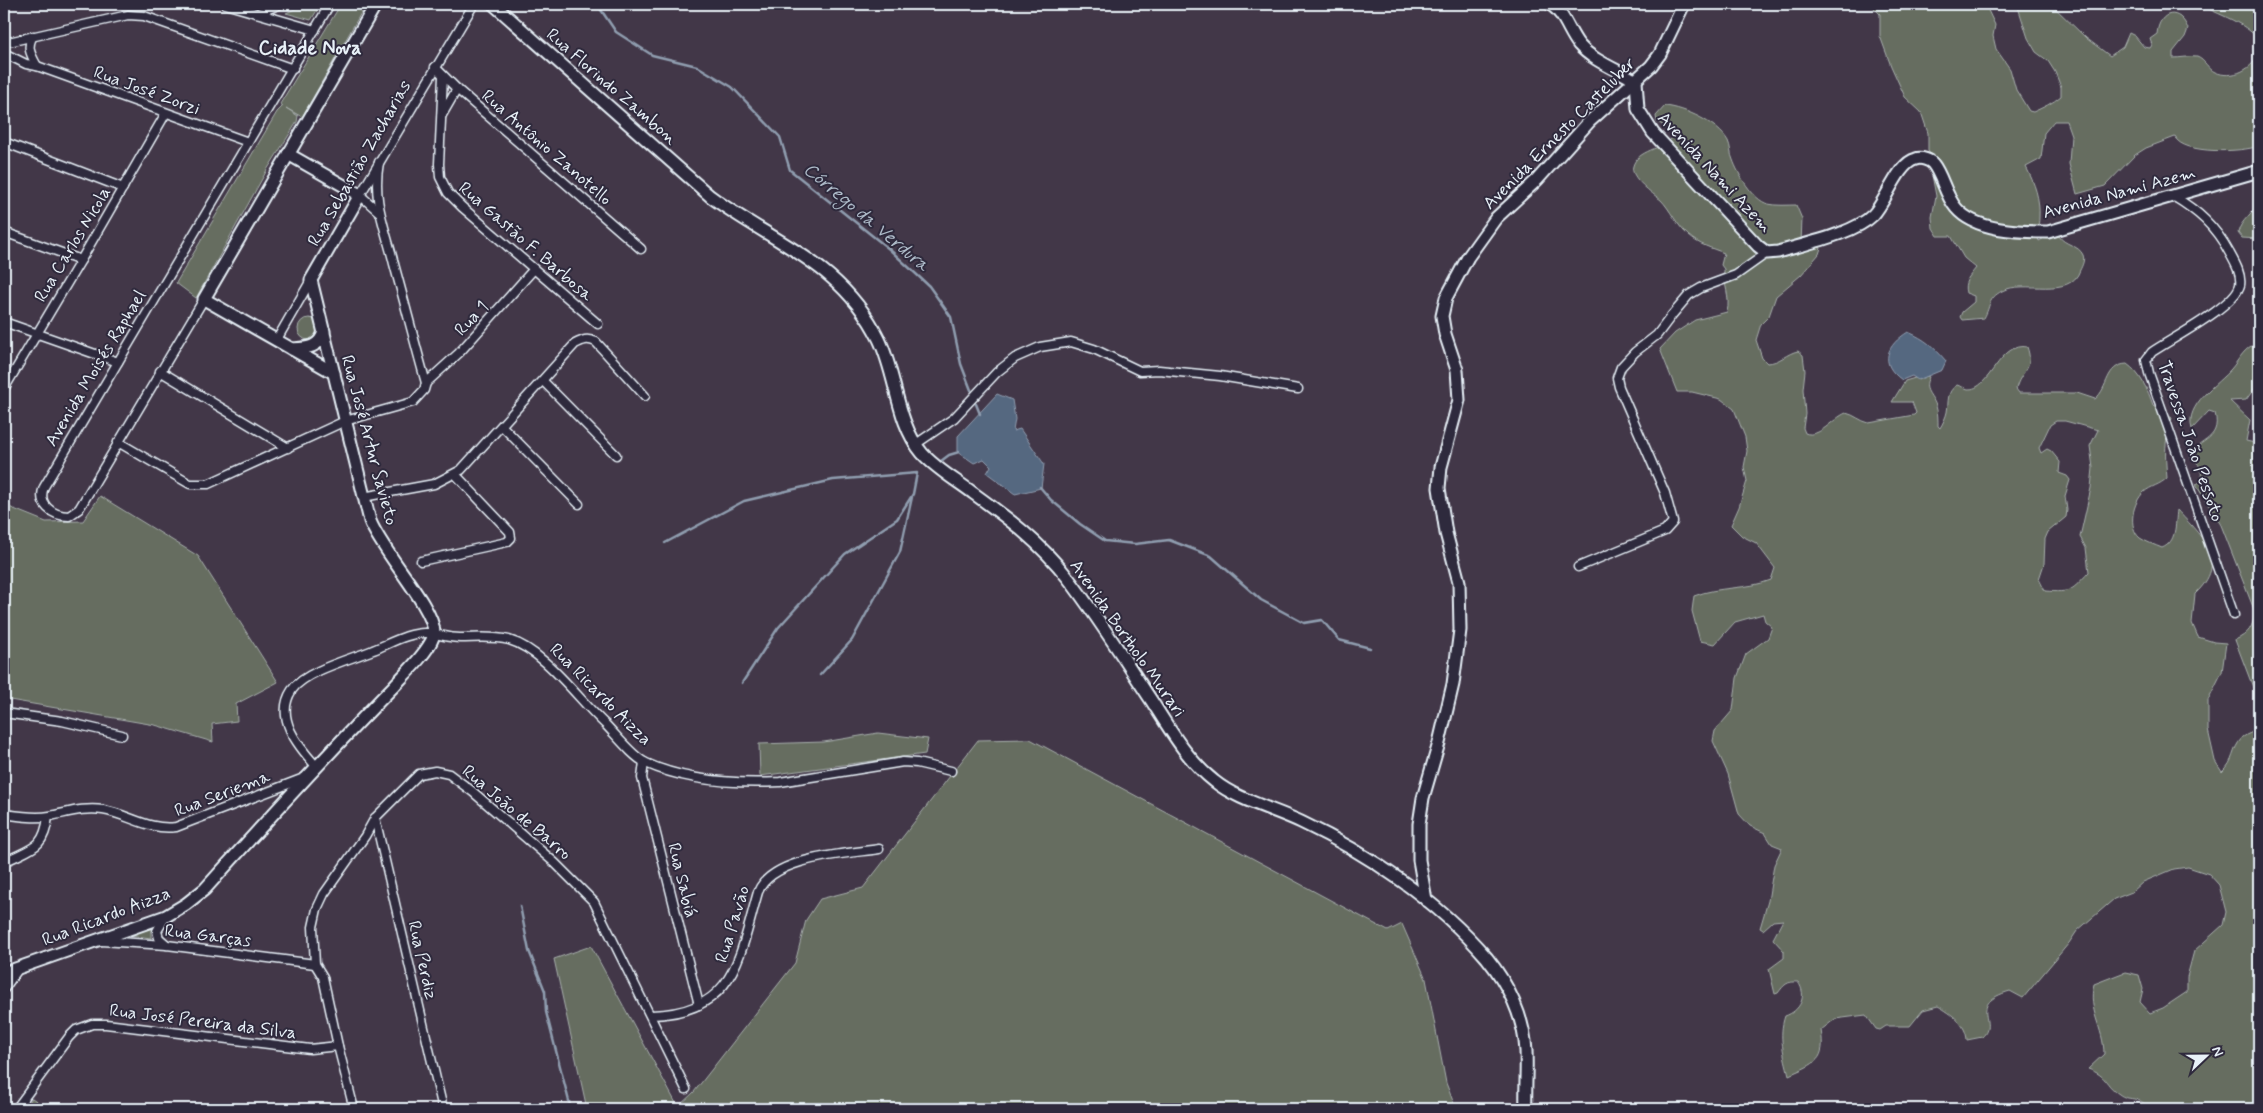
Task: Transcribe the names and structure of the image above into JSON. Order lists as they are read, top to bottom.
{
  "streets": {
    "street": [
      "Rua Florindo Zambon",
      "Rua José Zorzi",
      "Avenida Ernesto Casteluber",
      "Rua Antônio Zanotello",
      "Rua Sebastião Zacharias",
      "Avenida Nami Azem",
      "Rua Gastão F. Barbosa",
      "Rua Carlos Nicola",
      "Rua 1",
      "Avenida Moisés Raphael",
      "Rua José Artur Savieto",
      "Travessa João Pessoto",
      "Avenida Bortholo Murari",
      "Rua Ricardo Aizza",
      "Rua Seriema",
      "Rua João de Barro",
      "Rua Sabiá",
      "Rua Pavão",
      "Rua Garças",
      "Rua Perdiz",
      "Rua José Pereira da Silva"
    ]
  },
  "crossings": [
    ["Rua Florindo Zambon", "Avenida Bortholo Murari"],
    ["Rua José Zorzi", "Rua Carlos Nicola"],
    ["Rua José Zorzi", "Avenida Moisés Raphael"],
    ["Avenida Ernesto Casteluber", "Avenida Nami Azem"],
    ["Avenida Ernesto Casteluber", "Avenida Bortholo Murari"],
    ["Rua Antônio Zanotello", "Rua Sebastião Zacharias"],
    ["Rua Antônio Zanotello", "Rua Gastão F. Barbosa"],
    ["Rua Sebastião Zacharias", "Rua José Artur Savieto"],
    ["Avenida Nami Azem", "Travessa João Pessoto"],
    ["Rua Gastão F. Barbosa", "Rua 1"],
    ["Rua 1", "Avenida Moisés Raphael"],
    ["Rua 1", "Rua José Artur Savieto"],
    ["Rua José Artur Savieto", "Rua Ricardo Aizza"],
    ["Rua Ricardo Aizza", "Rua Seriema"],
    ["Rua Ricardo Aizza", "Rua Sabiá"],
    ["Rua Ricardo Aizza", "Rua Garças"],
    ["Rua João de Barro", "Rua Pavão"],
    ["Rua João de Barro", "Rua Garças"],
    ["Rua João de Barro", "Rua Perdiz"],
    ["Rua João de Barro", "Rua José Pereira da Silva"],
    ["Rua Sabiá", "Rua Pavão"]
  ],
  "districts": ["Cidade Nova"],
  "water": ["Córrego da Verdura"],
  "north": "right"
}
